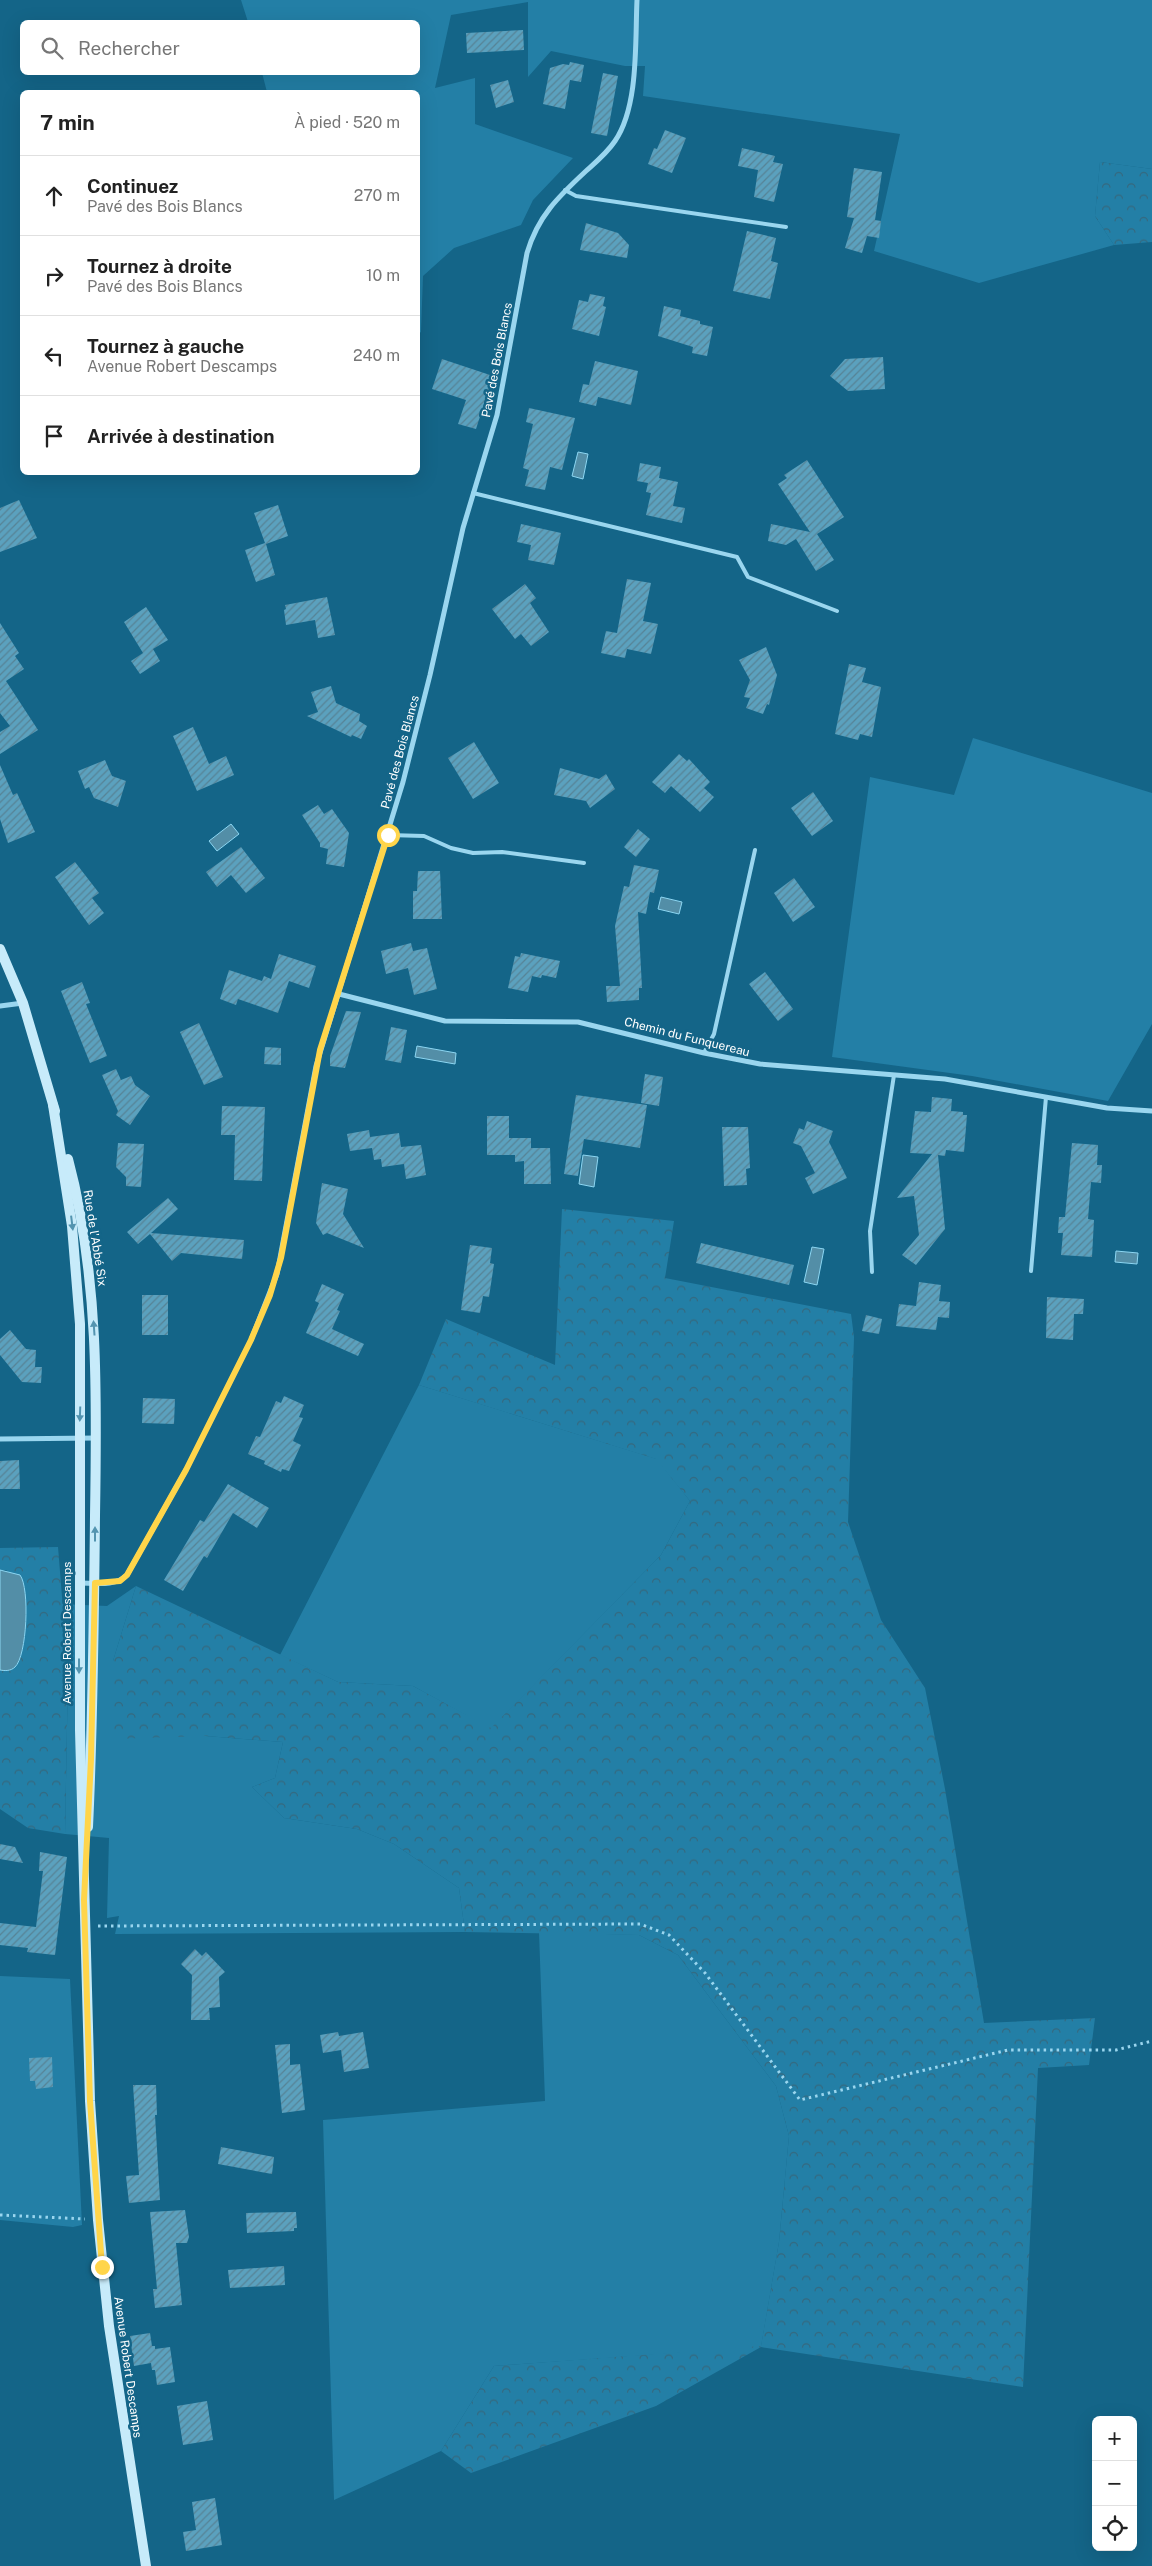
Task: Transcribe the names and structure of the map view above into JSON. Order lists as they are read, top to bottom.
{
  "streets": {
    "main road": ["Rue de l'Abbé Six", "Avenue Robert Descamps"],
    "street": ["Pavé des Bois Blancs", "Chemin du Funquereau"]
  },
  "crossings": [
    ["Pavé des Bois Blancs", "Chemin du Funquereau"],
    ["Pavé des Bois Blancs", "Avenue Robert Descamps"],
    ["Rue de l'Abbé Six", "Avenue Robert Descamps"]
  ],
  "page": {
    "search": "Rechercher",
    "heading": ["7 min", "À pied · 520 m"],
    "list": [
      ["Continuez", "Pavé des Bois Blancs", "270 m"],
      ["Tournez à droite", "Pavé des Bois Blancs", "10 m"],
      ["Tournez à gauche", "Avenue Robert Descamps", "240 m"],
      "Arrivée à destination"
    ],
    "map_buttons": ["+", "−"]
  }
}
